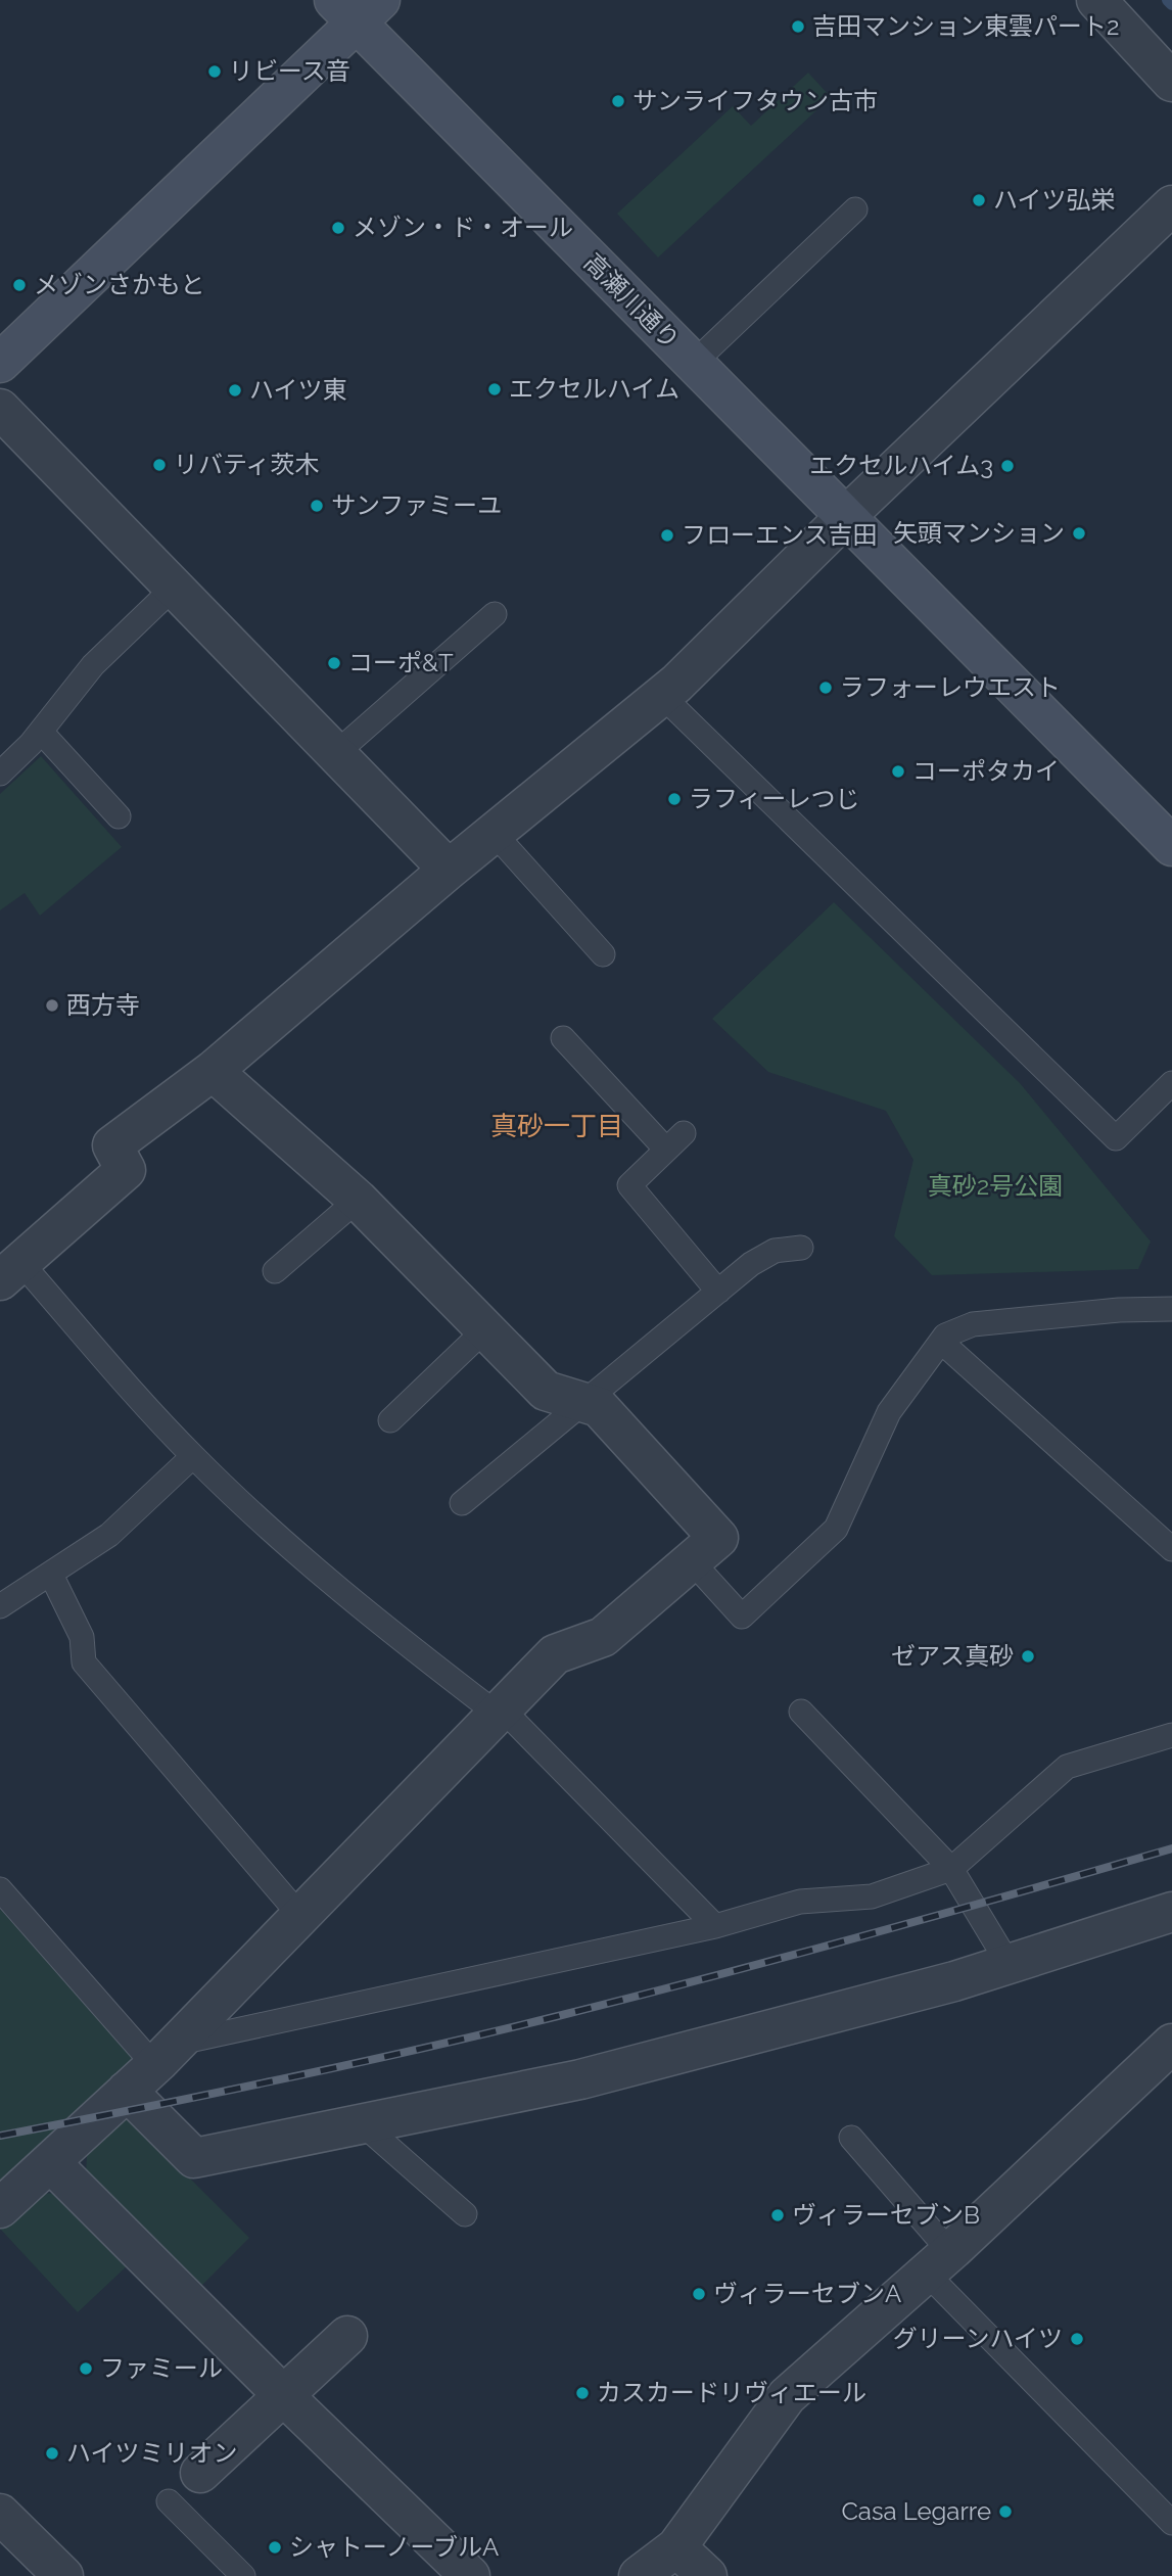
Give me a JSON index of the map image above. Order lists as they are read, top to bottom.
{
  "streets": {
    "street": ["高瀬川通り"]
  },
  "districts": ["真砂一丁目"],
  "parks": ["真砂2号公園"],
  "places": [
    "吉田マンション東雲パート2",
    "リビース音",
    "サンライフタウン古市",
    "ハイツ弘栄",
    "メゾン・ド・オール",
    "メゾンさかもと",
    "エクセルハイム",
    "ハイツ東",
    "リバティ茨木",
    "エクセルハイム3",
    "サンファミーユ",
    "矢頭マンション",
    "フローエンス吉田",
    "コーポ&T",
    "ラフォーレウエスト",
    "コーポタカイ",
    "ラフィーレつじ",
    "西方寺",
    "ゼアス真砂",
    "ヴィラーセブンB",
    "ヴィラーセブンA",
    "グリーンハイツ",
    "ファミール",
    "カスカードリヴィエール",
    "ハイツミリオン",
    "Casa Legarre",
    "シャトーノーブルA"
  ]
}
